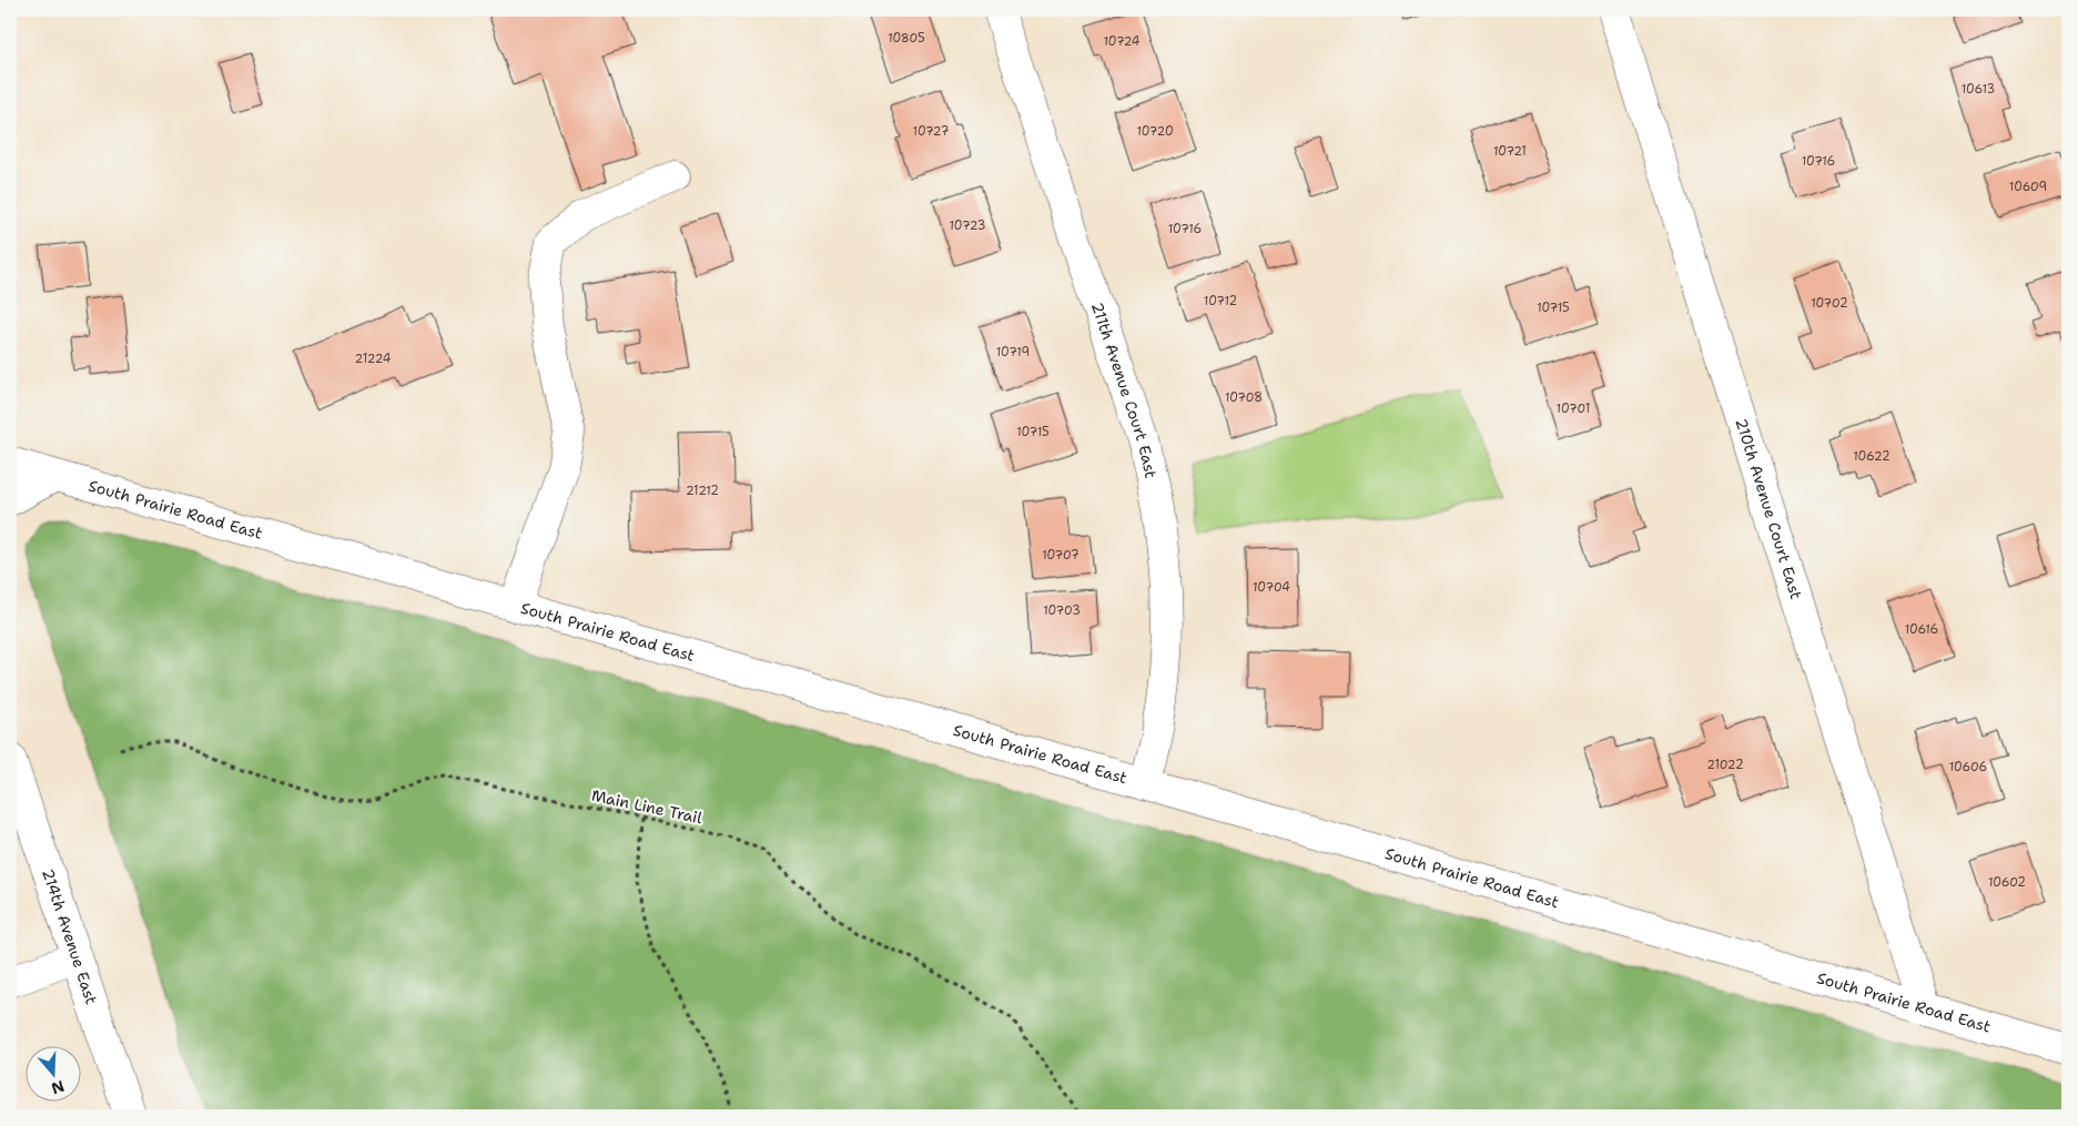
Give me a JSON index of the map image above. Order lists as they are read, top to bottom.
{
  "streets": {
    "street": [
      "211th Avenue Court East",
      "210th Avenue Court East",
      "South Prairie Road East",
      "214th Avenue East"
    ],
    "path": ["Main Line Trail"]
  },
  "crossings": [
    ["211th Avenue Court East", "South Prairie Road East"],
    ["210th Avenue Court East", "South Prairie Road East"]
  ],
  "house_numbers": [
    "10805",
    "10724",
    "10613",
    "10727",
    "10720",
    "10721",
    "10716",
    "10609",
    "10723",
    "10716",
    "10712",
    "10702",
    "10715",
    "10719",
    "21224",
    "10708",
    "10701",
    "10715",
    "10622",
    "21212",
    "10707",
    "10704",
    "10703",
    "10616",
    "21022",
    "10606",
    "10602"
  ],
  "north": "bottom"
}
